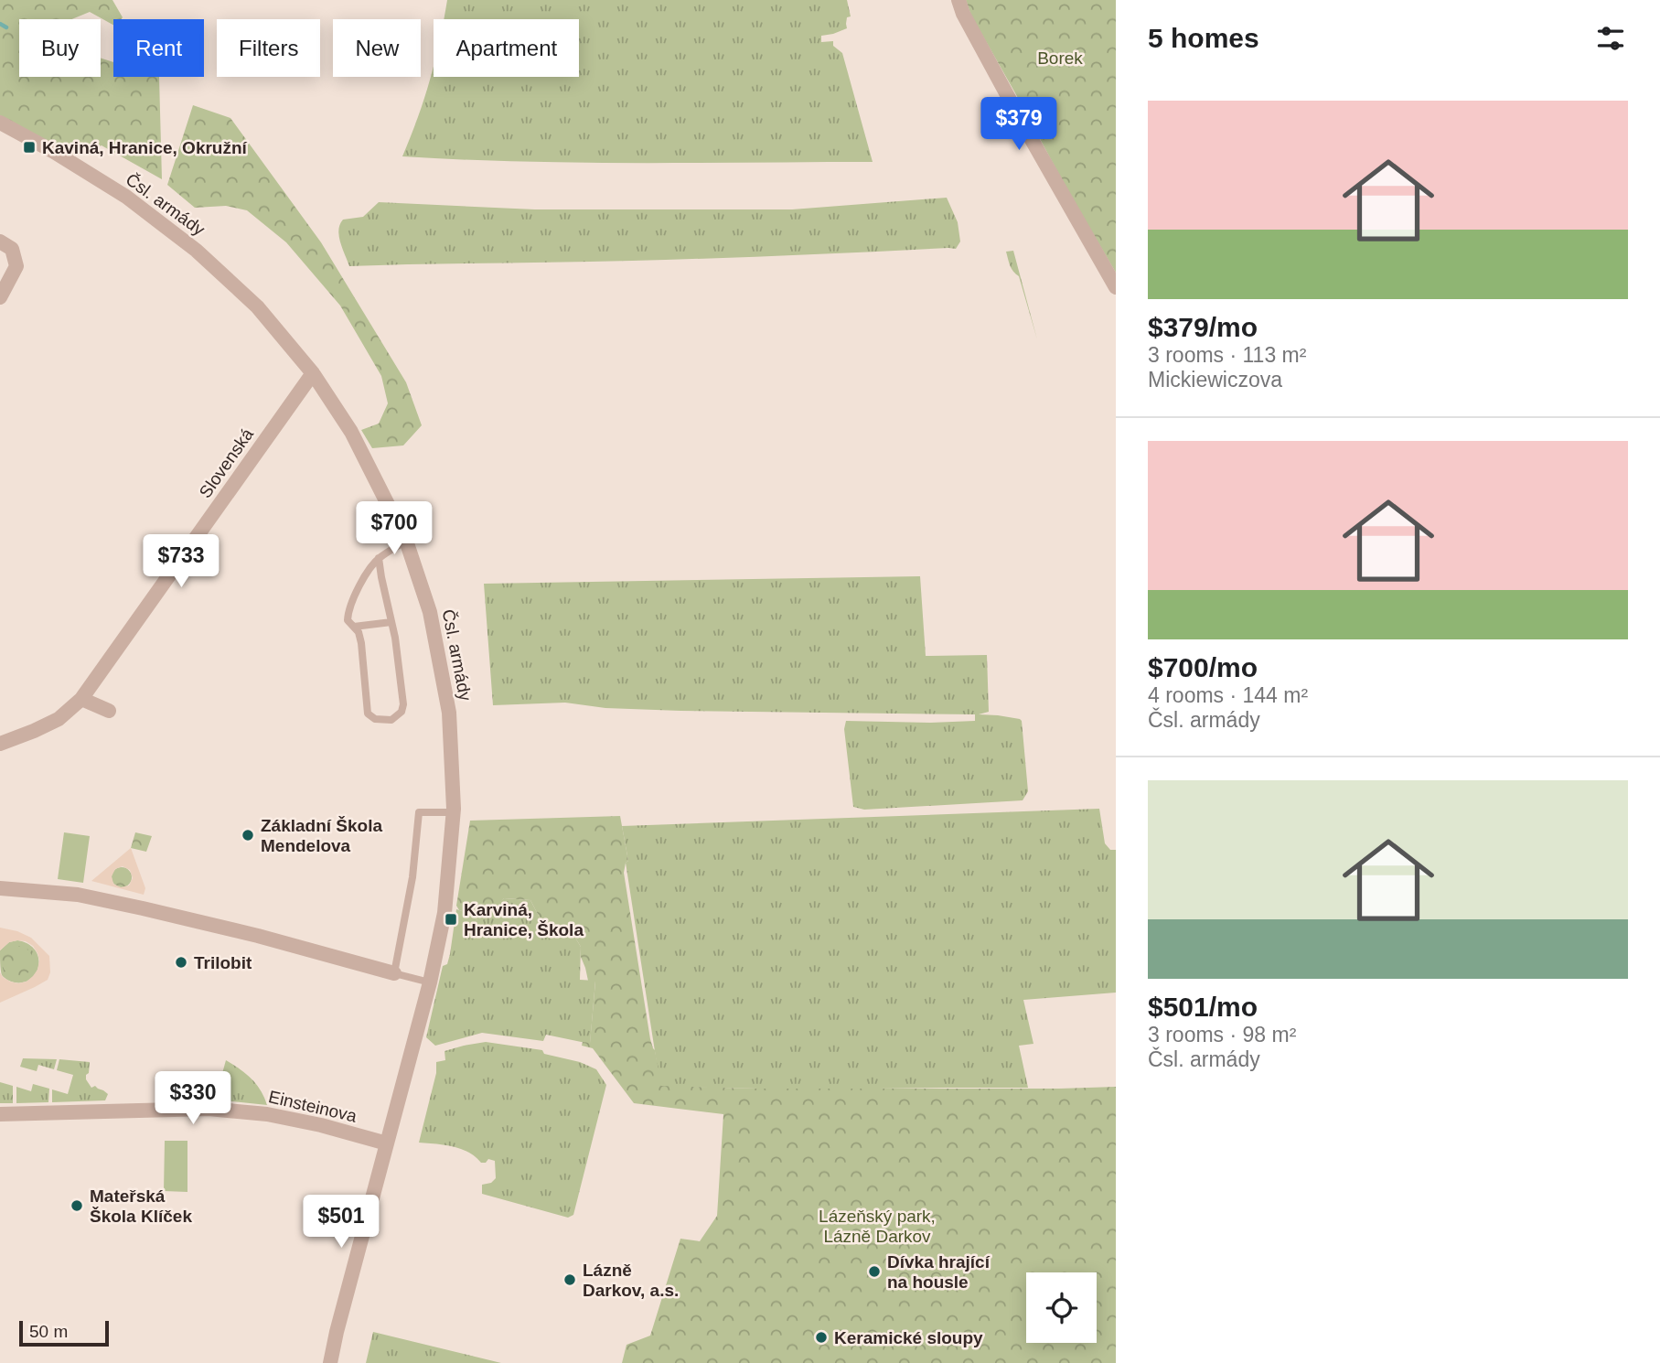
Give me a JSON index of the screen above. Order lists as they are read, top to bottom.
{
  "streets": {
    "street": ["Čsl. armády", "Slovenská", "Einsteinova"]
  },
  "crossings": [
    ["Čsl. armády", "Slovenská"],
    ["Čsl. armády", "Einsteinova"]
  ],
  "parks": ["Borek", "Lázeňský park, Lázně Darkov"],
  "places": {
    "transit": ["Kaviná, Hranice, Okružní", "Karviná, Hranice, Škola"],
    "other": [
      "Základní Škola Mendelova",
      "Trilobit",
      "Mateřská Škola Klíček",
      "Dívka hrající na housle",
      "Lázně Darkov, a.s.",
      "Keramické sloupy"
    ]
  },
  "scale_bar": "50 m",
  "page": {
    "heading": "5 homes",
    "chip": [
      "Buy",
      "Rent",
      "Filters",
      "New",
      "Apartment"
    ],
    "list": [
      {
        "name": "$379/mo",
        "note": "3 rooms · 113 m² · Mickiewiczova"
      },
      {
        "name": "$700/mo",
        "note": "4 rooms · 144 m² · Čsl. armády"
      },
      {
        "name": "$501/mo",
        "note": "3 rooms · 98 m² · Čsl. armády"
      }
    ],
    "price": [
      "$379",
      "$700",
      "$733",
      "$330",
      "$501"
    ],
    "scale": "50 m"
  }
}
